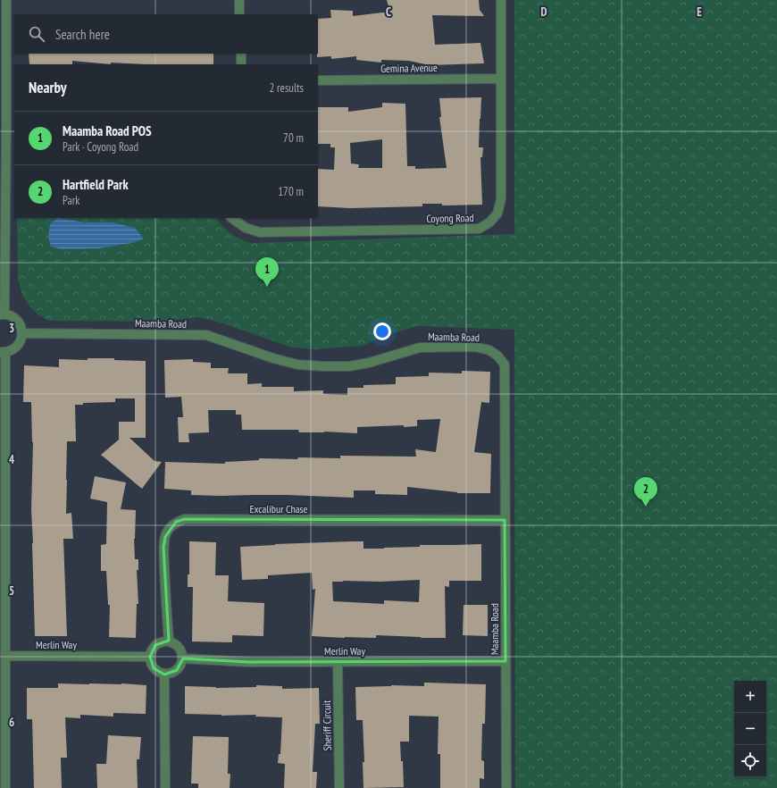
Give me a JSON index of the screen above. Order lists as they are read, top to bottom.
{
  "streets": {
    "street": [
      "Gemina Avenue",
      "Coyong Road",
      "Maamba Road",
      "Excalibur Chase",
      "Merlin Way",
      "Sheriff Circuit"
    ]
  },
  "crossings": [
    ["Gemina Avenue", "Coyong Road"],
    ["Maamba Road", "Excalibur Chase"],
    ["Maamba Road", "Merlin Way"],
    ["Excalibur Chase", "Merlin Way"],
    ["Merlin Way", "Sheriff Circuit"]
  ],
  "page": {
    "search": "Search here",
    "heading": ["Nearby", "2 results"],
    "list": [
      {
        "mark": "1",
        "name": "Maamba Road POS",
        "note": "Park · Coyong Road",
        "value": "70 m"
      },
      {
        "mark": "2",
        "name": "Hartfield Park",
        "note": "Park",
        "value": "170 m"
      }
    ],
    "pins": ["1", "2"],
    "map_buttons": ["+", "−"]
  },
  "grid": {
    "columns": ["C", "D", "E"],
    "rows": [
      "3",
      "4",
      "5",
      "6"
    ]
  }
}
